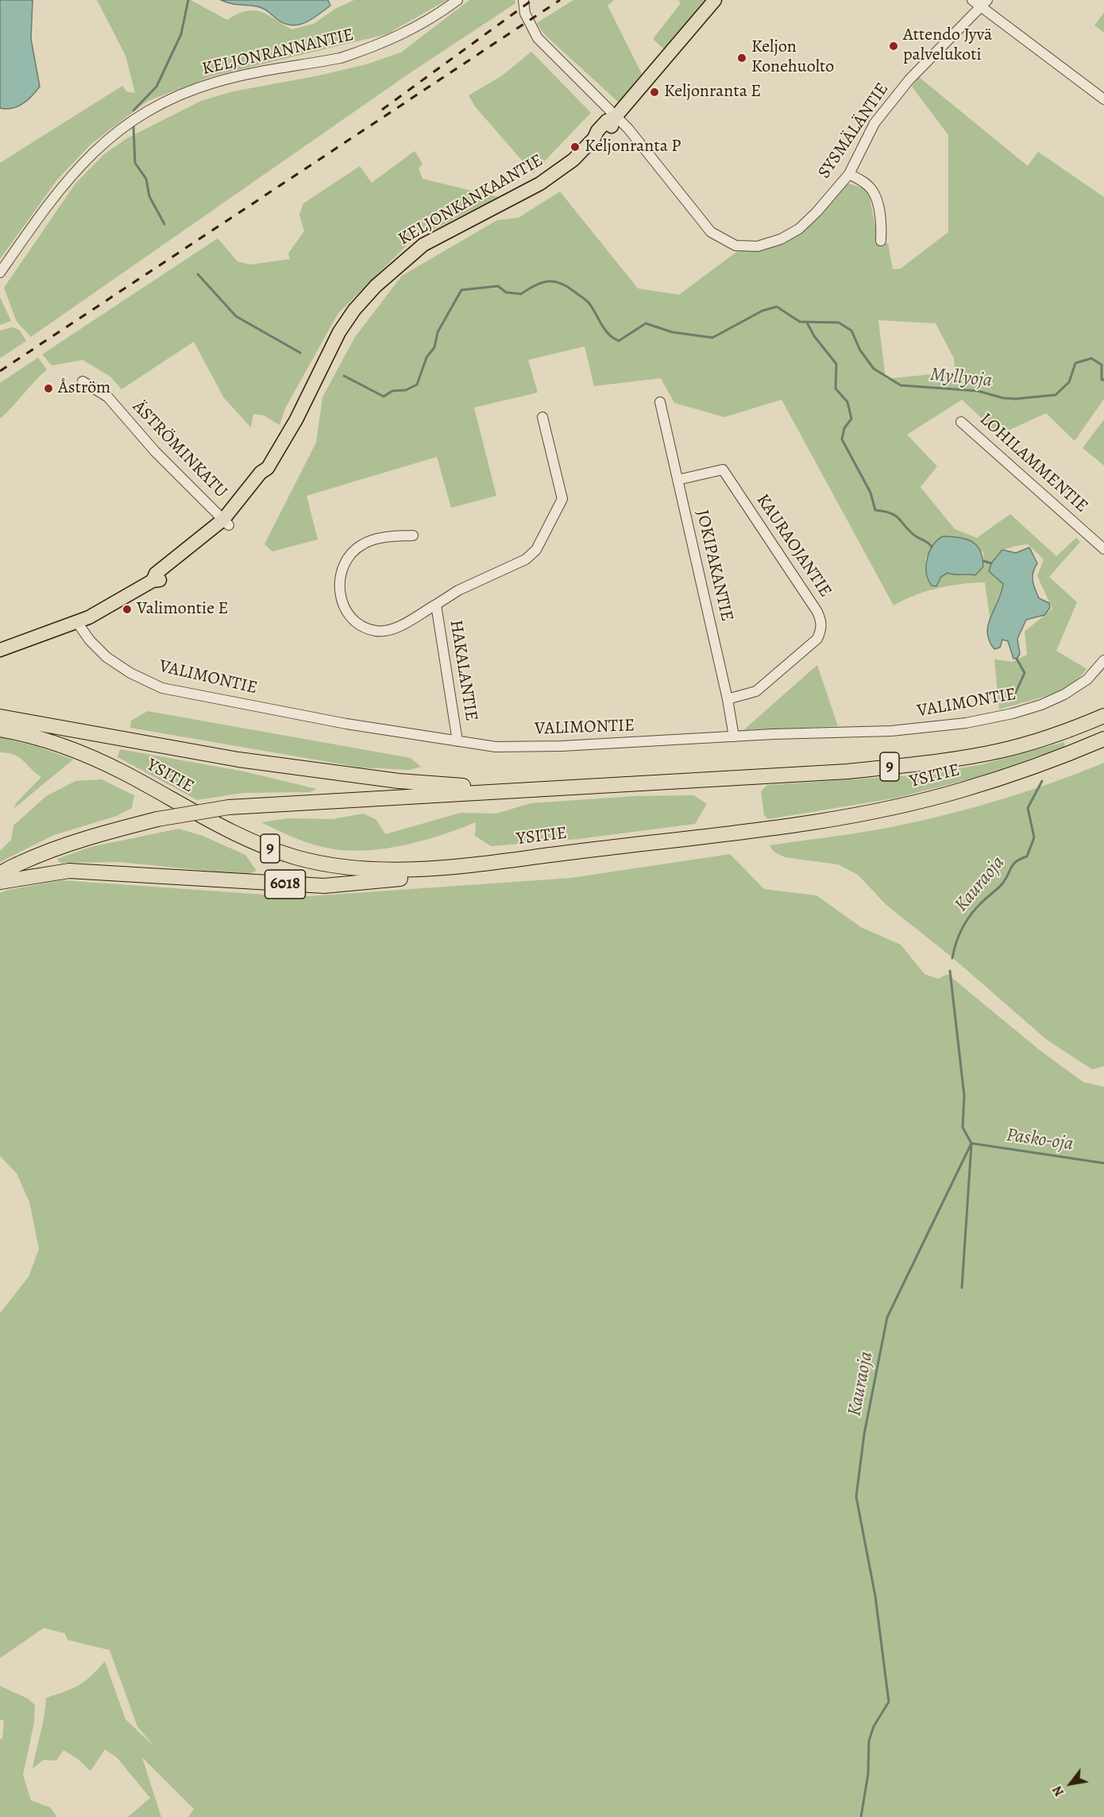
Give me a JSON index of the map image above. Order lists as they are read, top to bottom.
{
  "streets": {
    "highway": ["9", "YSITIE", "6018"],
    "main road": ["KELJONKANKAANTIE"],
    "street": [
      "KELJONRANNANTIE",
      "SYSMÄLÄNTIE",
      "ÄSTRÖMINKATU",
      "LOHILAMMENTIE",
      "KAURAOJANTIE",
      "JOKIPAKANTIE",
      "HAKALANTIE",
      "VALIMONTIE"
    ]
  },
  "crossings": [
    ["SYSMÄLÄNTIE", "KELJONKANKAANTIE"],
    ["KELJONKANKAANTIE", "ÄSTRÖMINKATU"],
    ["KELJONKANKAANTIE", "VALIMONTIE"],
    ["KAURAOJANTIE", "JOKIPAKANTIE"],
    ["JOKIPAKANTIE", "VALIMONTIE"],
    ["HAKALANTIE", "VALIMONTIE"],
    ["9", "YSITIE"],
    ["YSITIE", "6018"]
  ],
  "water": ["Myllyoja", "Kauraoja", "Pasko-oja"],
  "places": [
    "Attendo Jyvä palvelukoti",
    "Keljon Konehuolto",
    "Keljonranta E",
    "Keljonranta P",
    "Åström",
    "Valimontie E"
  ],
  "north": "bottom left"
}
